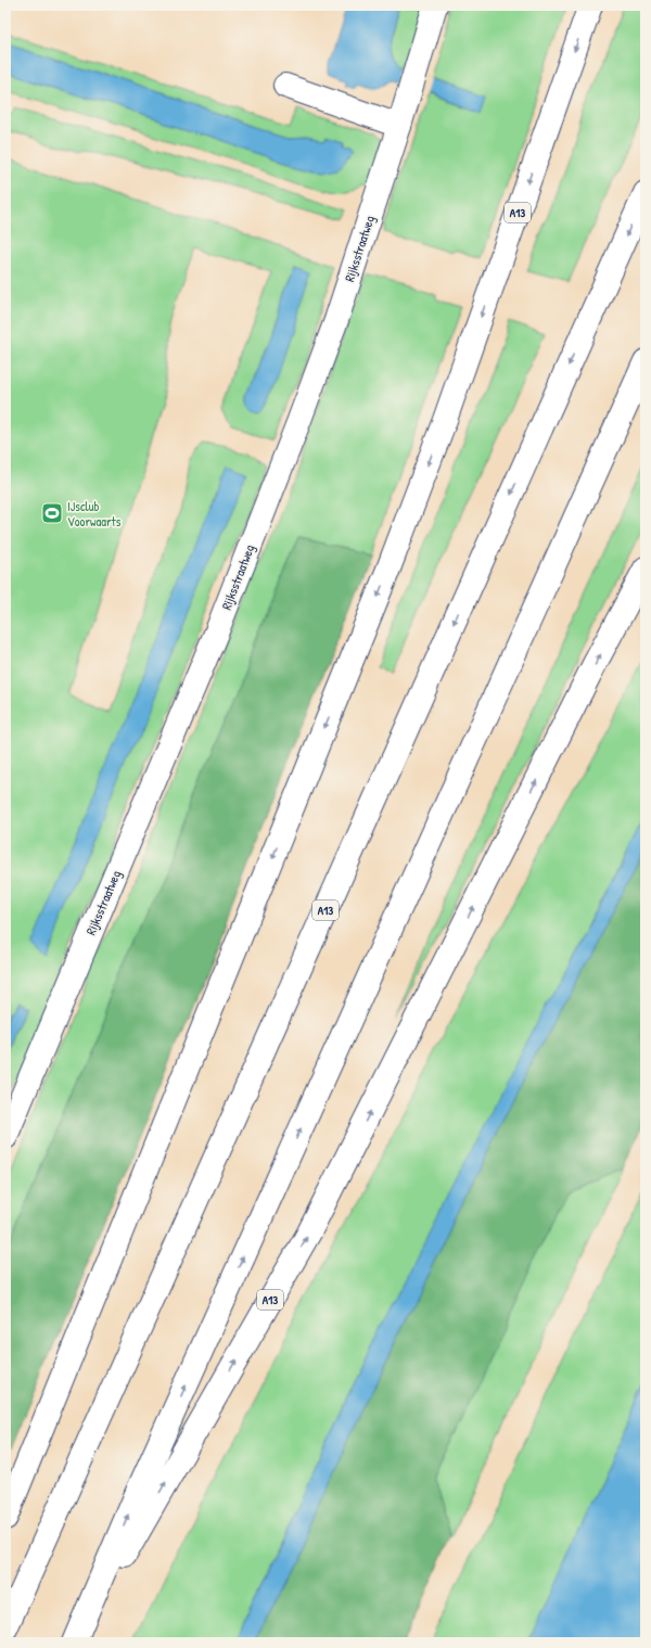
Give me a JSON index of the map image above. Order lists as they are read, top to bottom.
{
  "streets": {
    "main road": ["A13", "Rijksstraatweg"]
  },
  "places": {
    "sports": ["IJsclub Voorwaarts"]
  }
}
